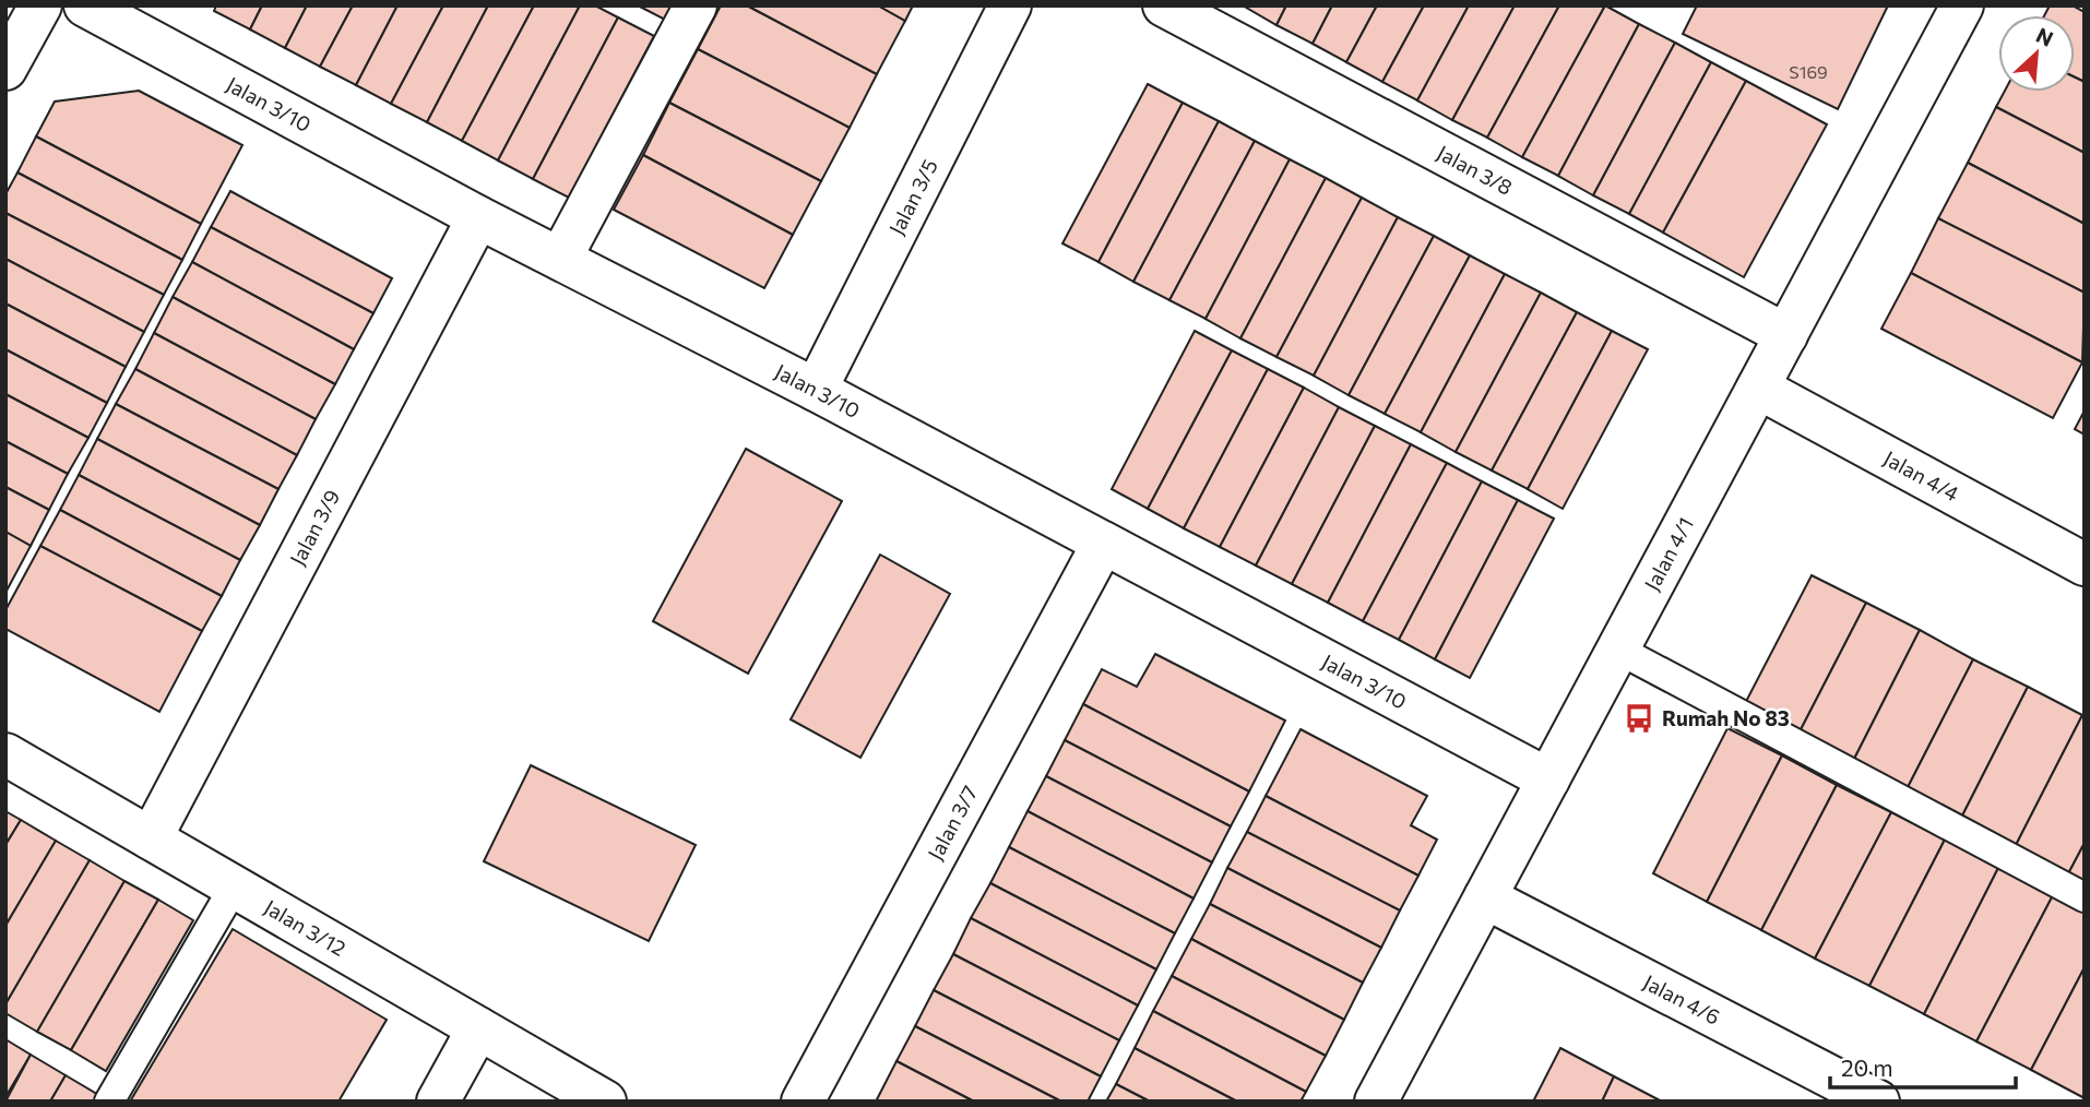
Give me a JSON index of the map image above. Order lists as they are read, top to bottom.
{
  "streets": {
    "street": [
      "Jalan 3/10",
      "Jalan 3/8",
      "Jalan 3/5",
      "Jalan 4/4",
      "Jalan 3/9",
      "Jalan 4/1",
      "Jalan 3/7",
      "Jalan 3/12",
      "Jalan 4/6"
    ]
  },
  "crossings": [
    ["Jalan 3/10", "Jalan 3/5"],
    ["Jalan 3/10", "Jalan 3/9"],
    ["Jalan 3/10", "Jalan 4/1"],
    ["Jalan 3/10", "Jalan 3/7"],
    ["Jalan 3/8", "Jalan 4/1"],
    ["Jalan 4/4", "Jalan 4/1"],
    ["Jalan 3/9", "Jalan 3/12"],
    ["Jalan 4/1", "Jalan 4/6"]
  ],
  "places": {
    "bus stop": ["Rumah No 83"]
  },
  "house_numbers": ["S169"],
  "scale_bar": "20 m",
  "north": "top right"
}
